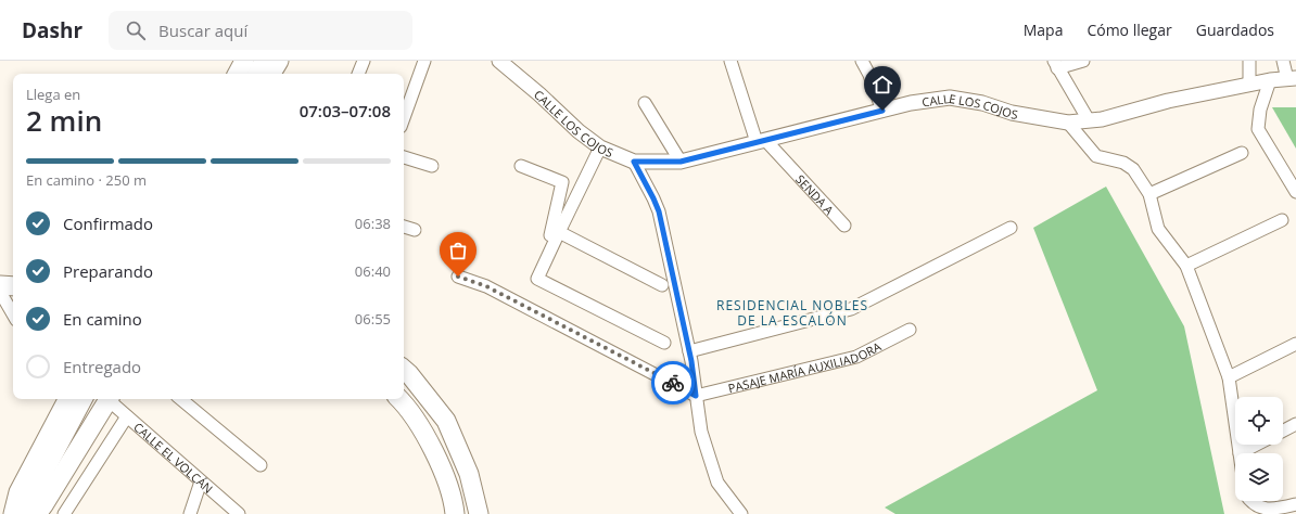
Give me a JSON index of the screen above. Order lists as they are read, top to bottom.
{
  "streets": {
    "street": [
      "CALLE LOS COJOS",
      "SENDA A",
      "PASAJE MARÍA AUXILIADORA",
      "CALLE EL VOLCÁN"
    ]
  },
  "crossings": [
    ["CALLE LOS COJOS", "SENDA A"]
  ],
  "districts": ["RESIDENCIAL NOBLES DE LA ESCALÓN"],
  "page": {
    "header": "Dashr",
    "search": "Buscar aquí",
    "nav": ["Mapa", "Cómo llegar", "Guardados"],
    "heading": ["2 min", "Llega en", "07:03–07:08"],
    "bar": "En camino · 250 m",
    "list": [
      ["Confirmado", "06:38"],
      ["Preparando", "06:40"],
      ["En camino", "06:55"],
      "Entregado"
    ]
  }
}
